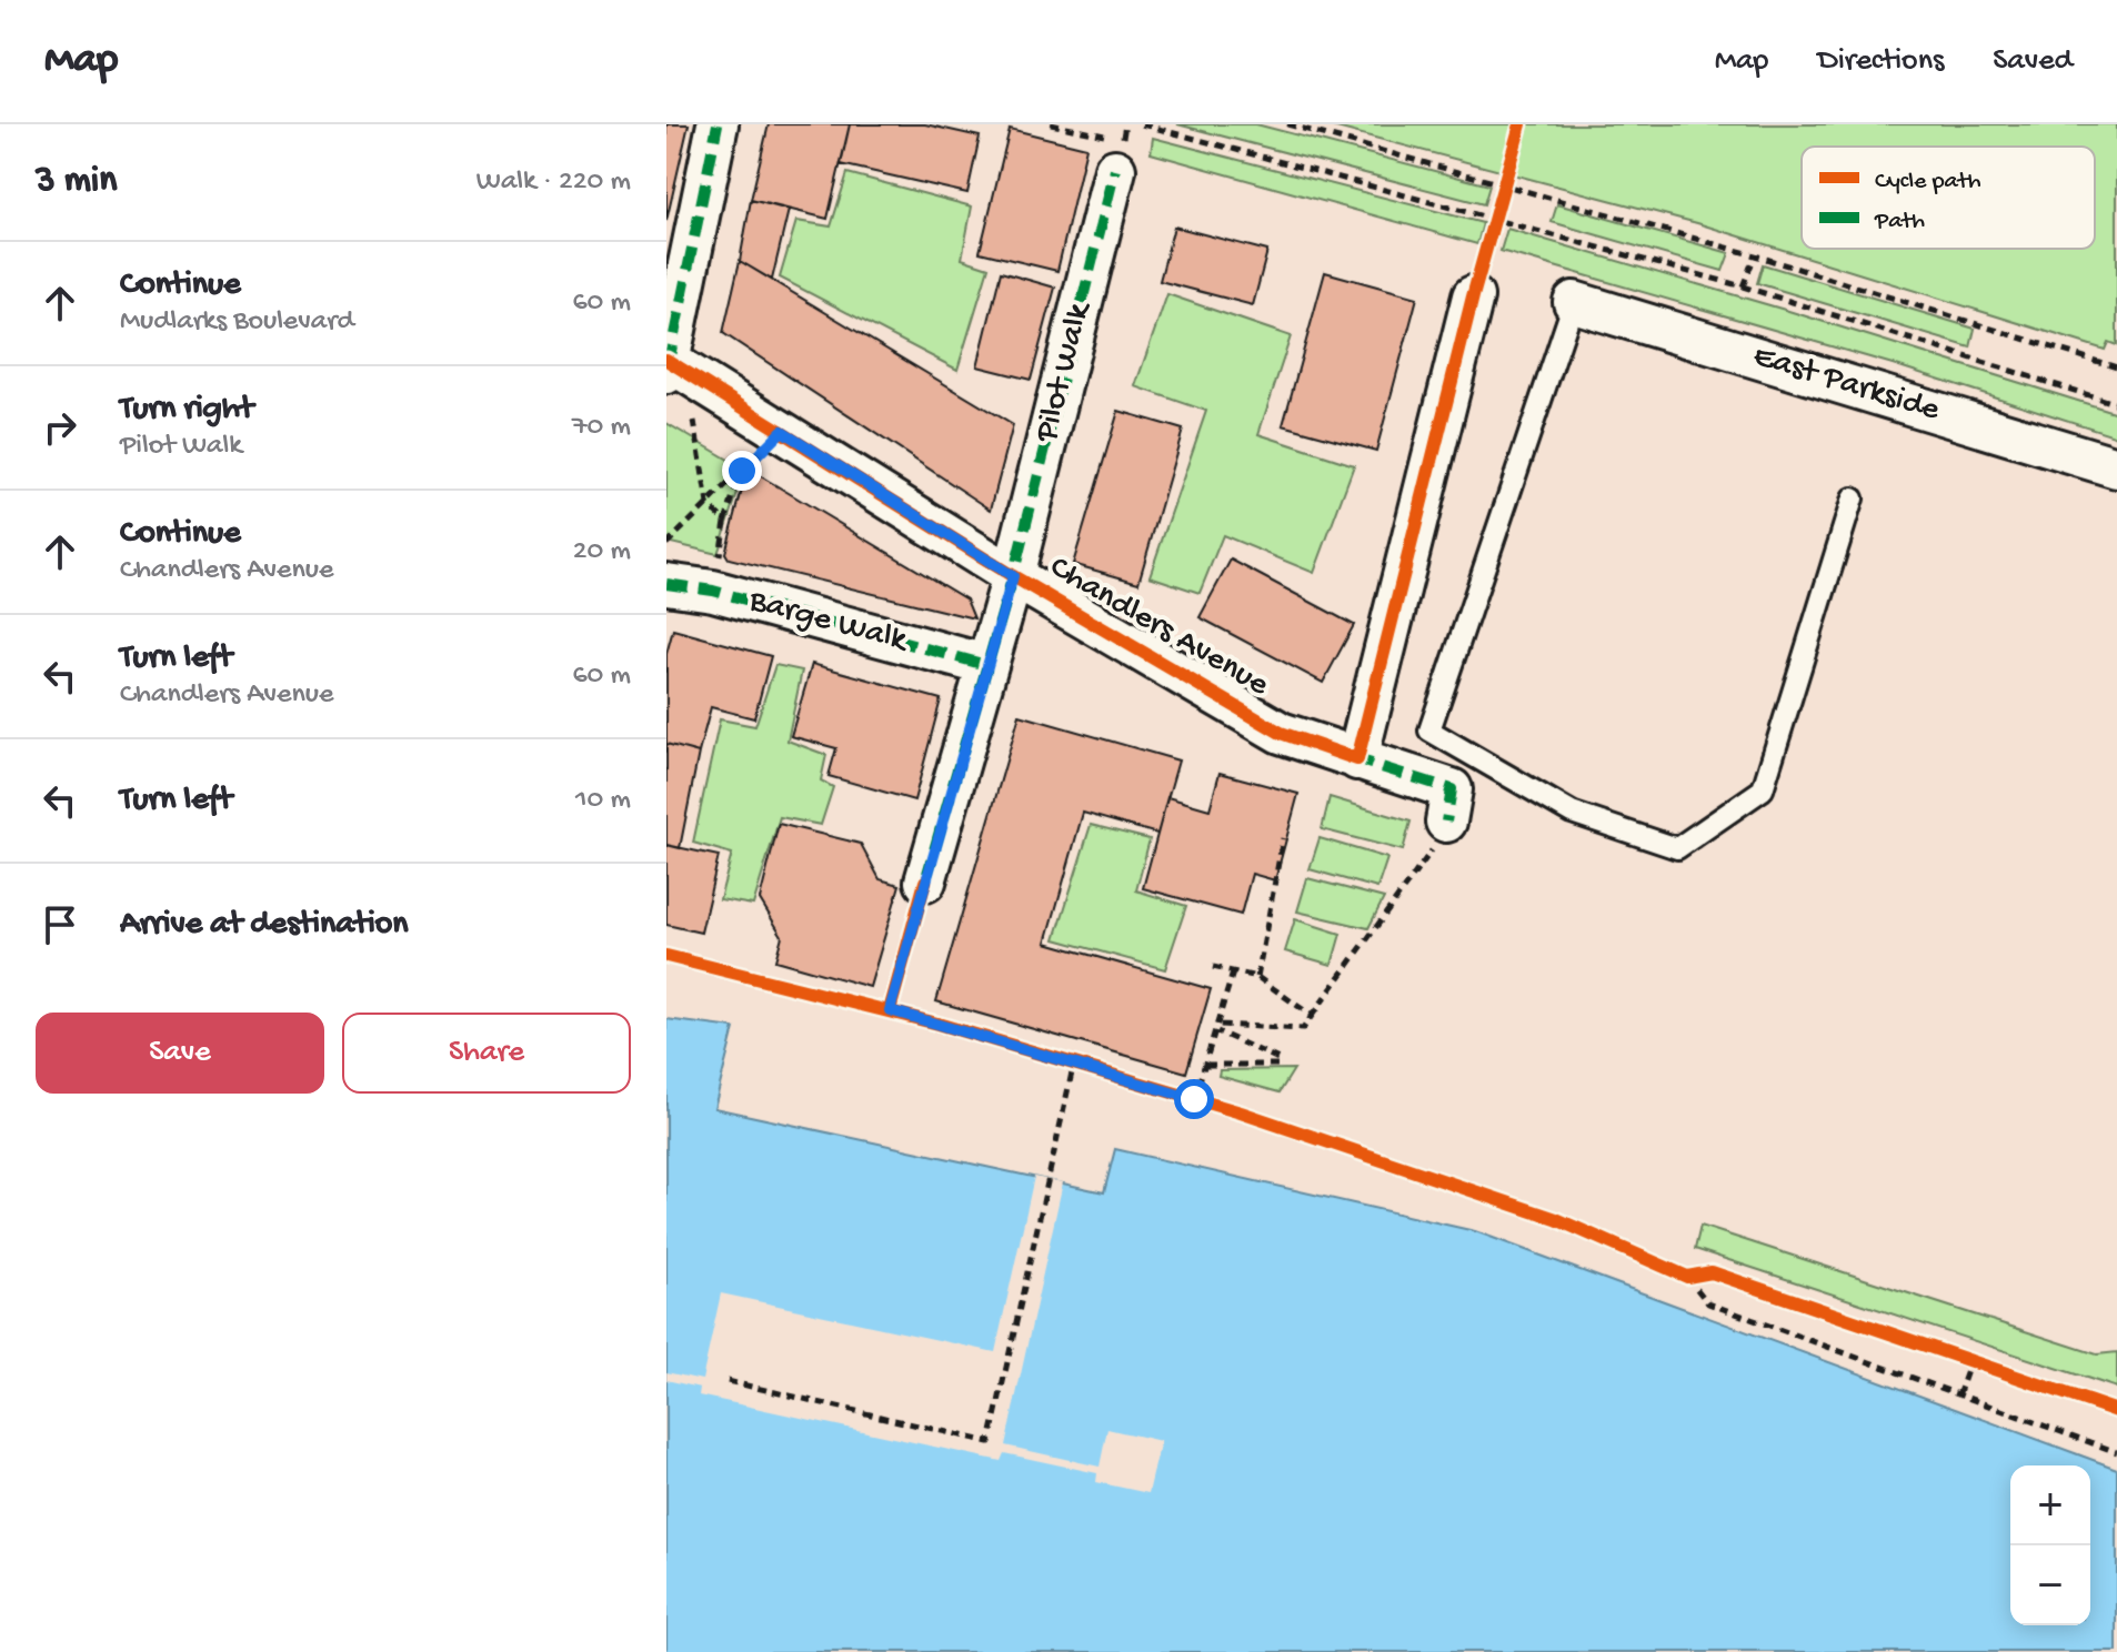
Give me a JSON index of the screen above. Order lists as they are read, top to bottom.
{
  "streets": {
    "street": [
      "Pilot Walk",
      "East Parkside",
      "Barge Walk",
      "Chandlers Avenue"
    ]
  },
  "crossings": [
    ["Pilot Walk", "Chandlers Avenue"],
    ["Barge Walk", "Chandlers Avenue"]
  ],
  "legend": ["Cycle path", "Path"],
  "page": {
    "header": "Map",
    "nav": ["Map", "Directions", "Saved"],
    "heading": ["3 min", "Walk · 220 m"],
    "list": [
      ["Continue", "Mudlarks Boulevard", "60 m"],
      ["Turn right", "Pilot Walk", "70 m"],
      ["Continue", "Chandlers Avenue", "20 m"],
      ["Turn left", "Chandlers Avenue", "60 m"],
      ["Turn left", "10 m"],
      "Arrive at destination"
    ],
    "buttons": ["Save", "Share"],
    "map_buttons": ["+", "−"]
  }
}
